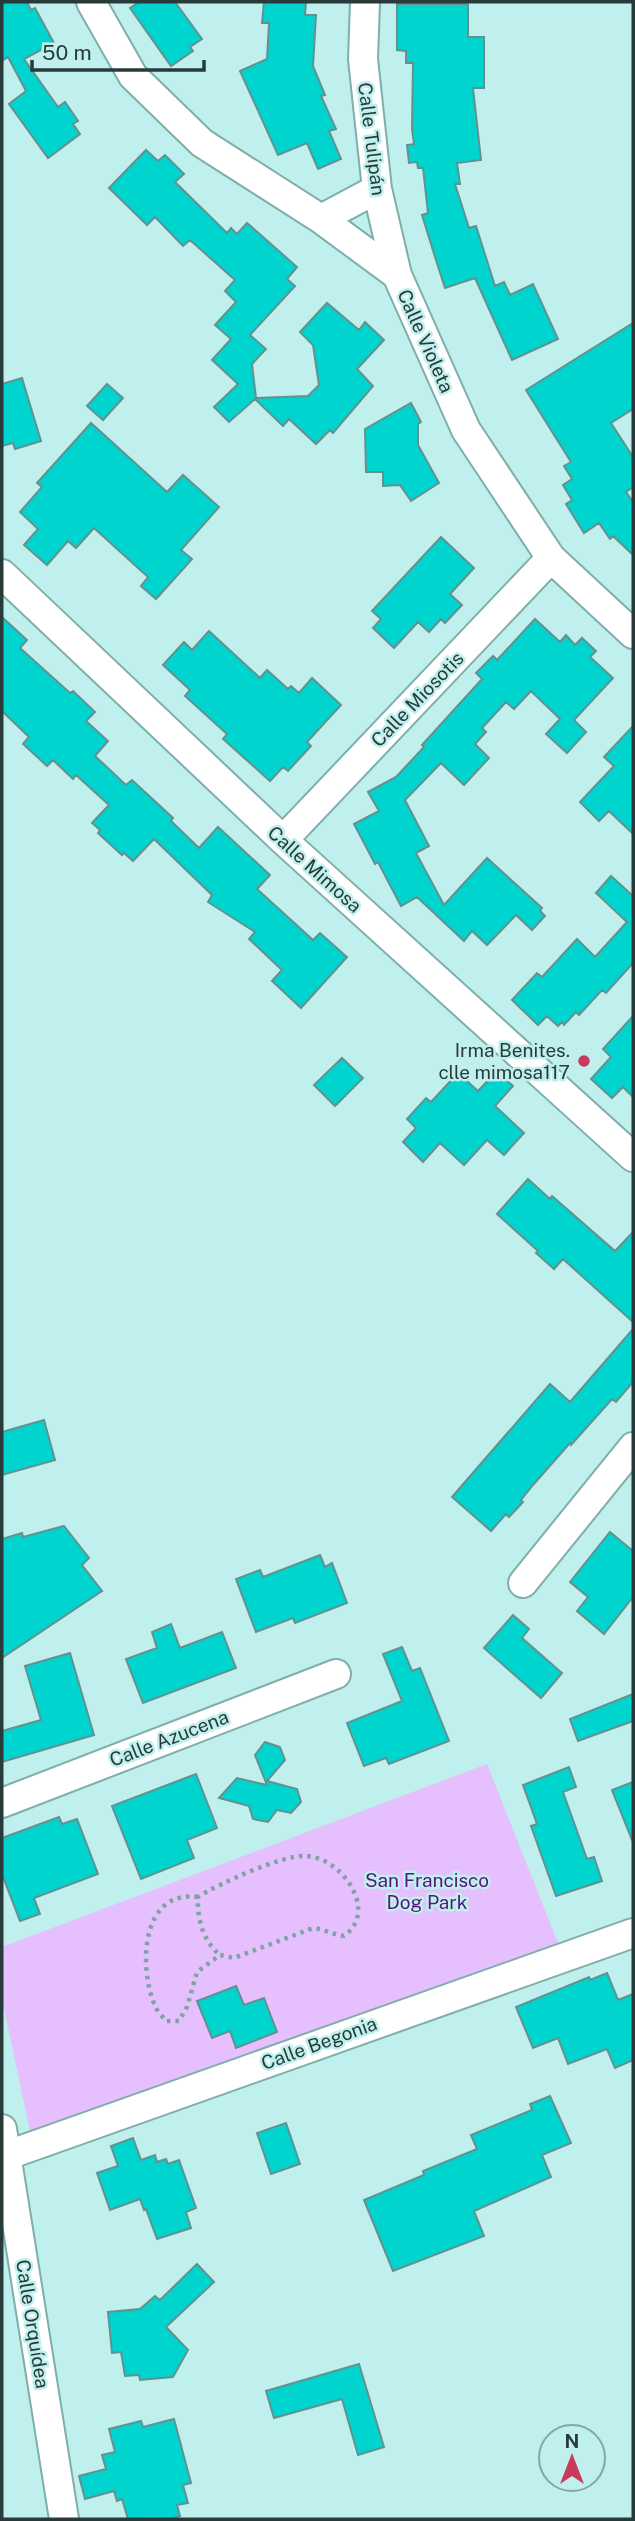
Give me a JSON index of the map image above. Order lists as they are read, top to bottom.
{
  "streets": {
    "street": [
      "Calle Tulipán",
      "Calle Violeta",
      "Calle Miosotis",
      "Calle Mimosa",
      "Calle Azucena",
      "Calle Begonia",
      "Calle Orquídea"
    ]
  },
  "crossings": [
    ["Calle Tulipán", "Calle Violeta"],
    ["Calle Violeta", "Calle Miosotis"],
    ["Calle Miosotis", "Calle Mimosa"],
    ["Calle Begonia", "Calle Orquídea"]
  ],
  "parks": ["San Francisco Dog Park"],
  "places": ["Irma Benites. clle mimosa117"],
  "scale_bar": "50 m",
  "north": "top"
}
